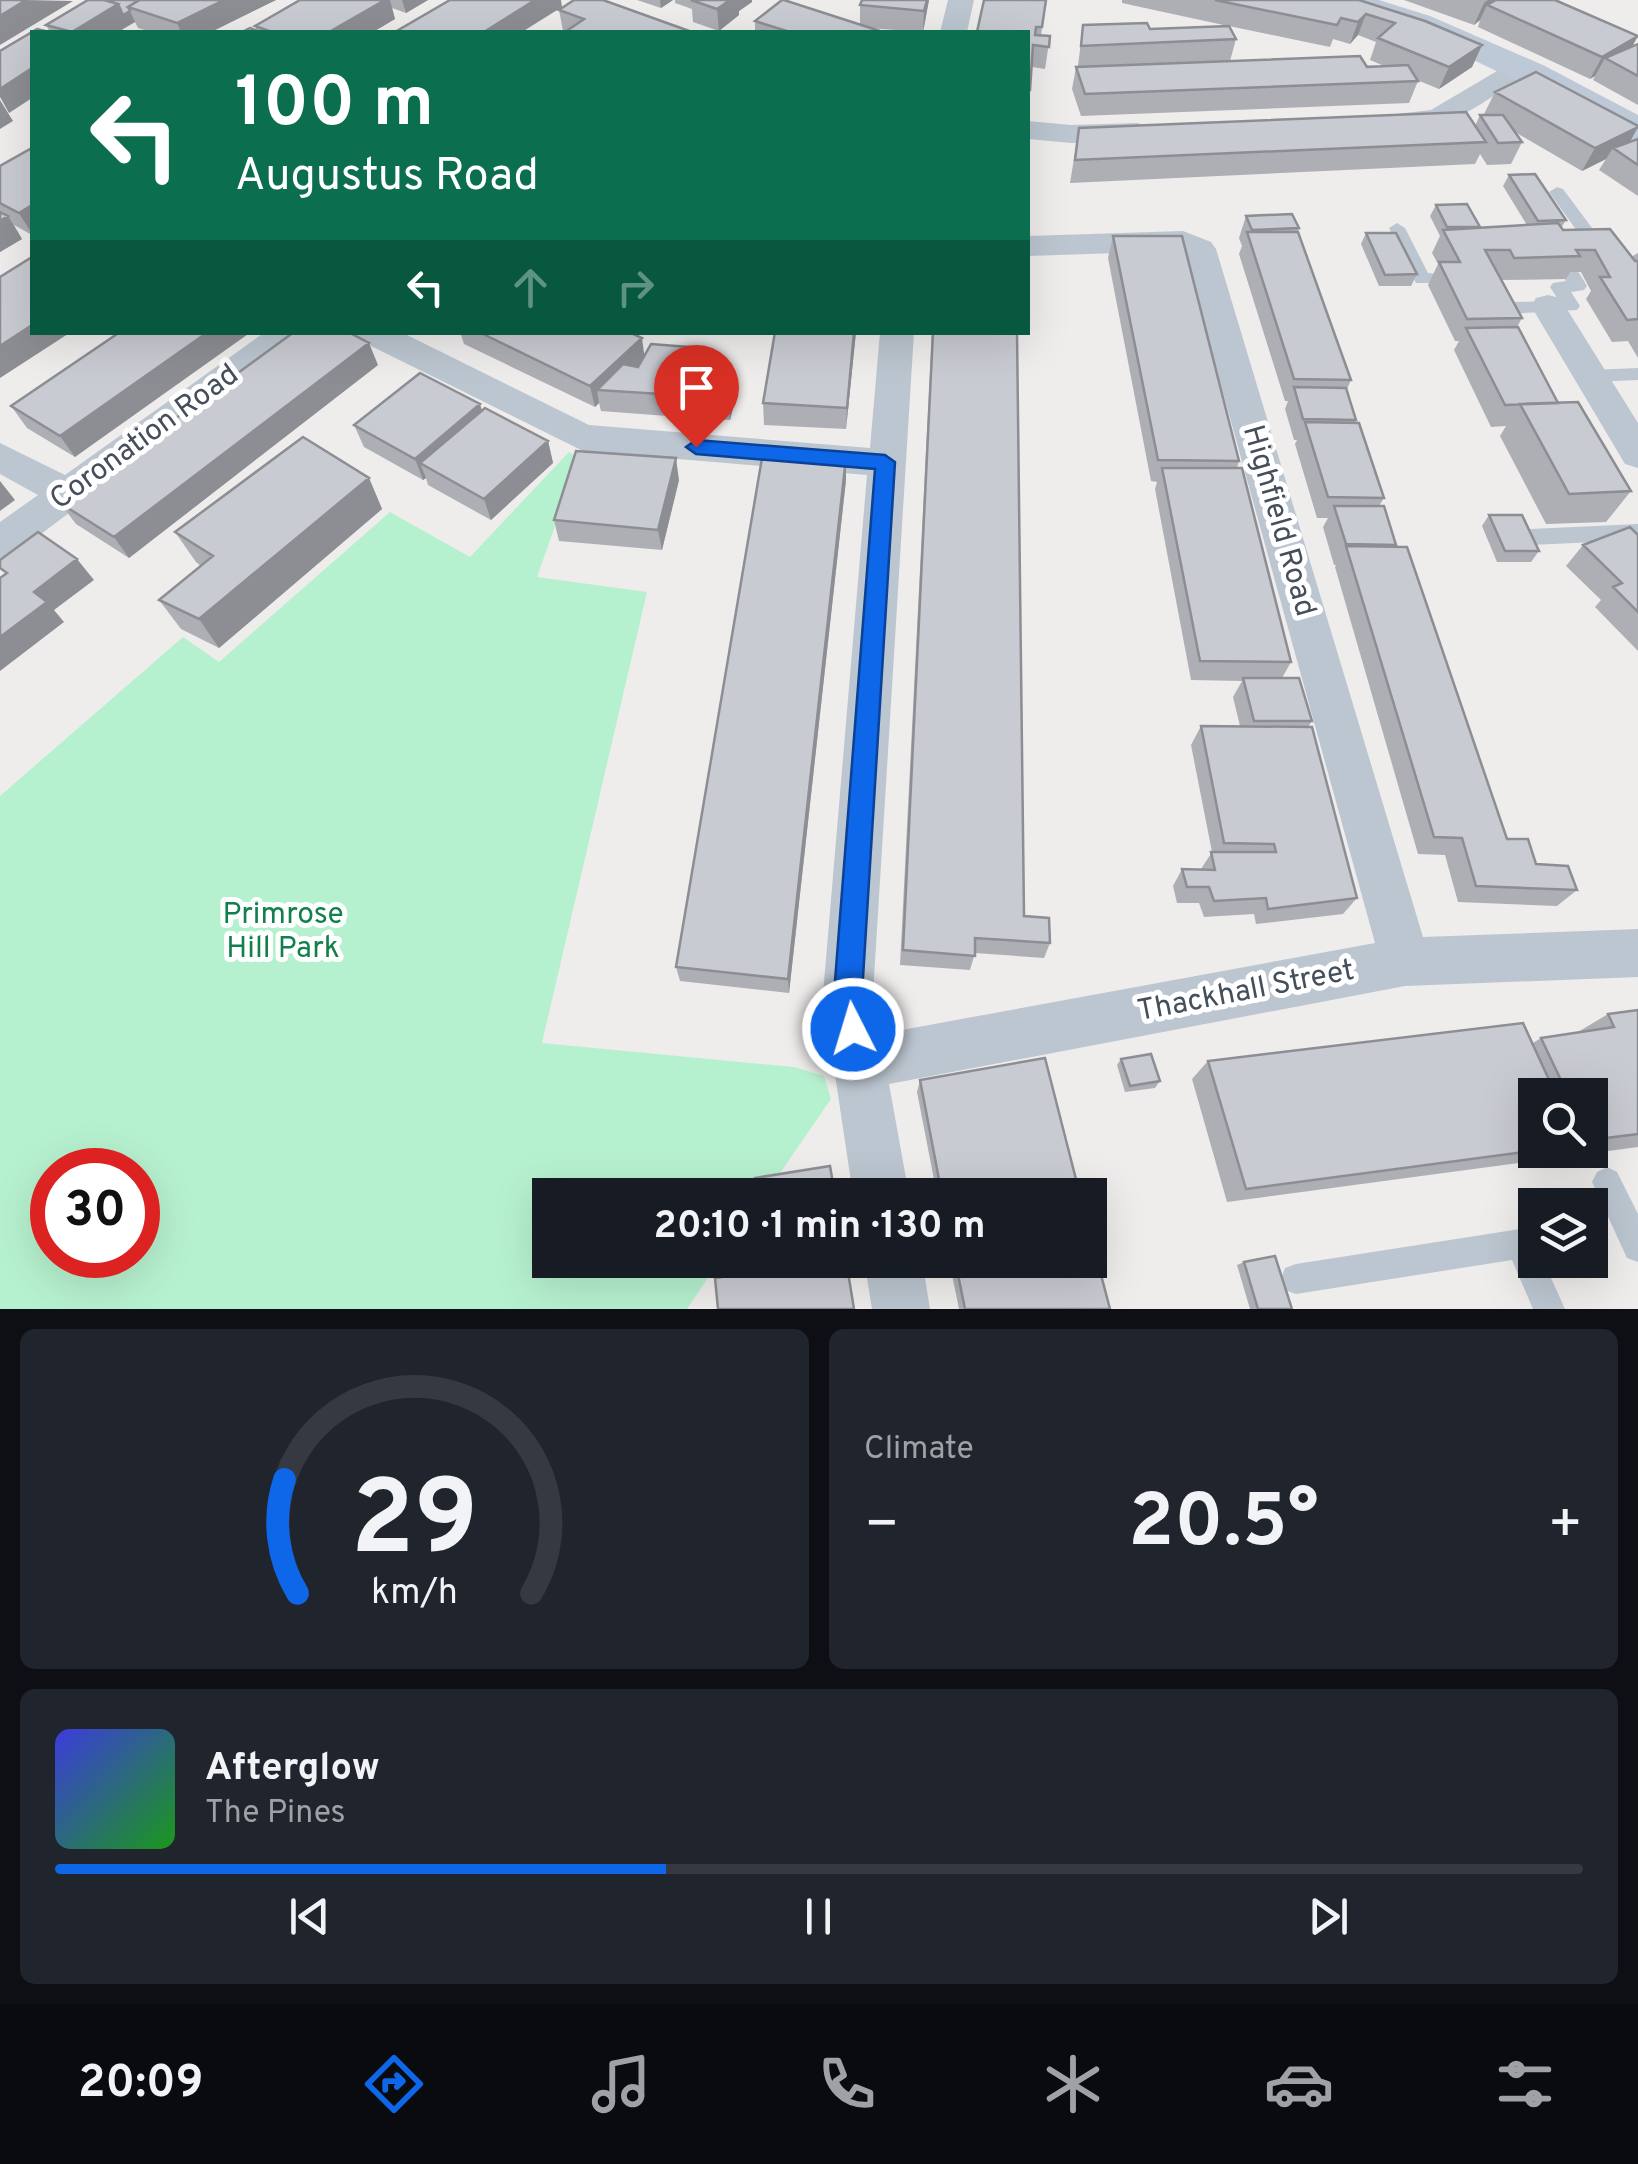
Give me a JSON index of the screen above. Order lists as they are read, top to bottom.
{
  "streets": {
    "street": ["Coronation Road", "Highfield Road", "Thackhall Street"]
  },
  "crossings": [
    ["Highfield Road", "Thackhall Street"]
  ],
  "parks": ["Primrose Hill Park"],
  "page": {
    "turn": ["100 m", "Augustus Road"],
    "limit": "30",
    "trip": "20:10 · 1 min · 130 m",
    "tile": "Climate",
    "heat": ["−", "20.5°", "+"],
    "song": ["Afterglow", "The Pines"],
    "tabs": "20:09",
    "gauge": ["29", "km/h"]
  }
}
